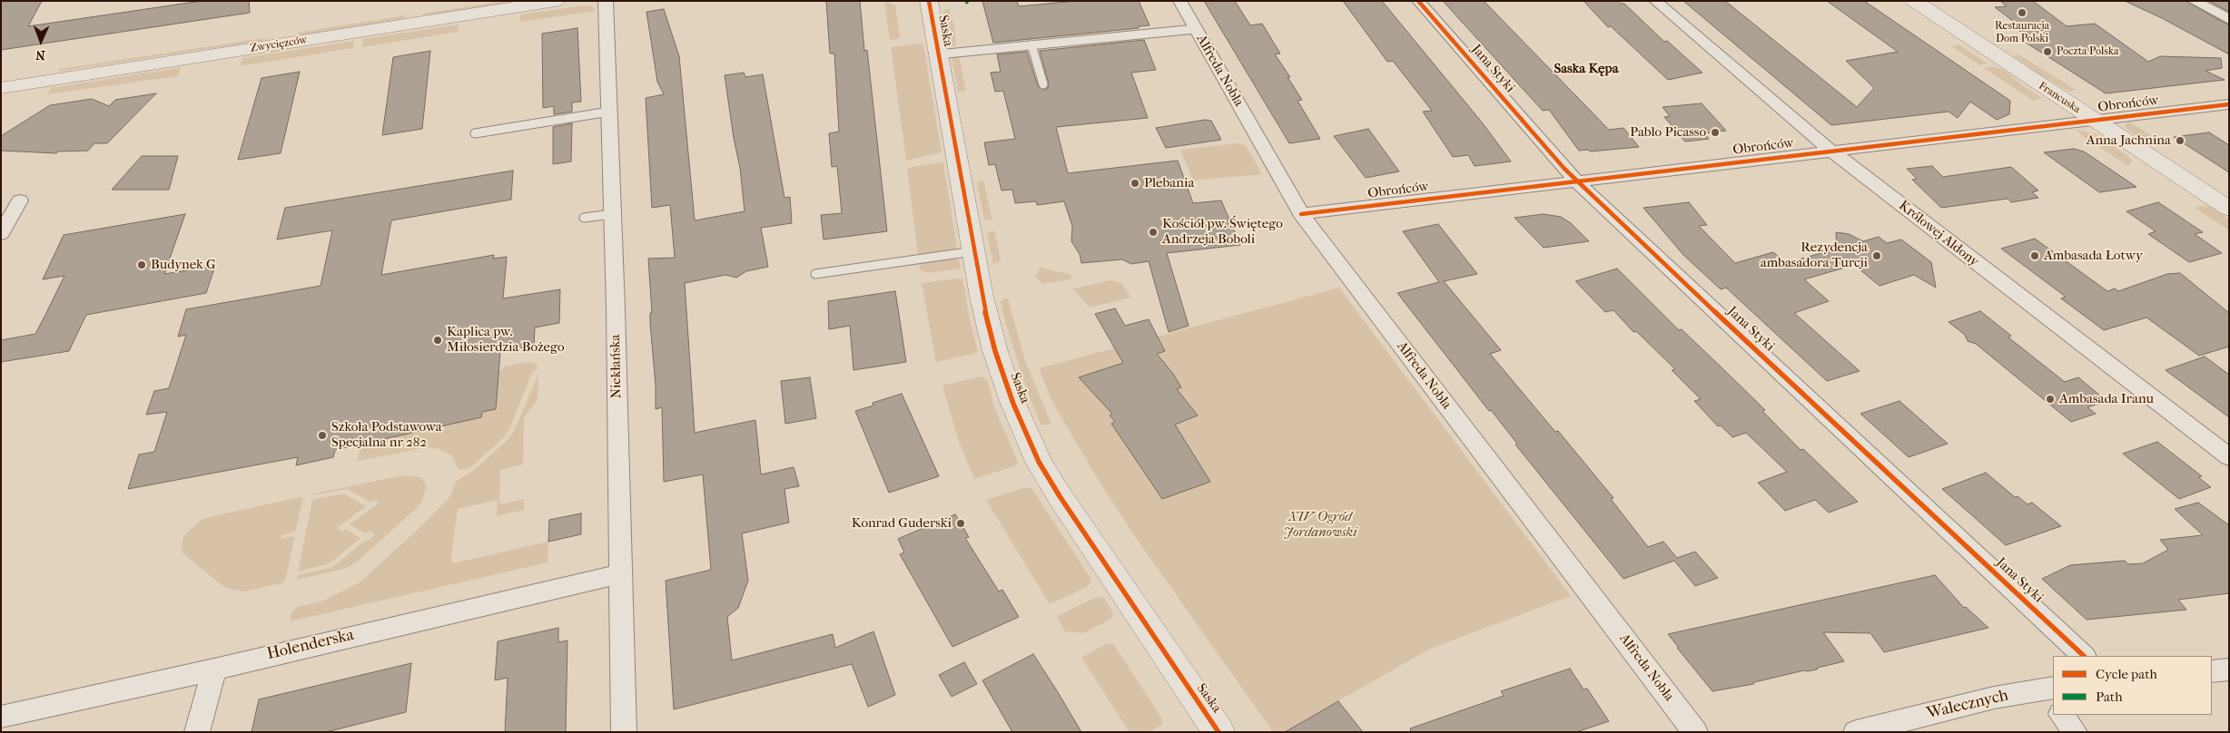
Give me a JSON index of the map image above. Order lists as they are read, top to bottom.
{
  "streets": {
    "street": [
      "Saska",
      "Zwycięzców",
      "Jana Styki",
      "Alfreda Nobla",
      "Francuska",
      "Obrońców",
      "Królowej Aldony",
      "Niekłańska",
      "Holenderska",
      "Walecznych"
    ]
  },
  "crossings": [
    ["Jana Styki", "Obrońców"],
    ["Alfreda Nobla", "Obrońców"],
    ["Francuska", "Obrońców"],
    ["Obrońców", "Królowej Aldony"],
    ["Niekłańska", "Holenderska"]
  ],
  "districts": ["Saska Kępa"],
  "parks": ["XIV Ogród Jordanowski"],
  "places": [
    "Restauracja Dom Polski",
    "Poczta Polska",
    "Pablo Picasso",
    "Anna Jachnina",
    "Plebania",
    "Kościół pw. Świętego Andrzeja Boboli",
    "Rezydencja ambasadora Turcji",
    "Ambasada Łotwy",
    "Budynek G",
    "Kaplica pw. Miłosierdzia Bożego",
    "Ambasada Iranu",
    "Szkoła Podstawowa Specjalna nr 282",
    "Konrad Guderski"
  ],
  "legend": ["Cycle path", "Path"],
  "north": "bottom"
}
